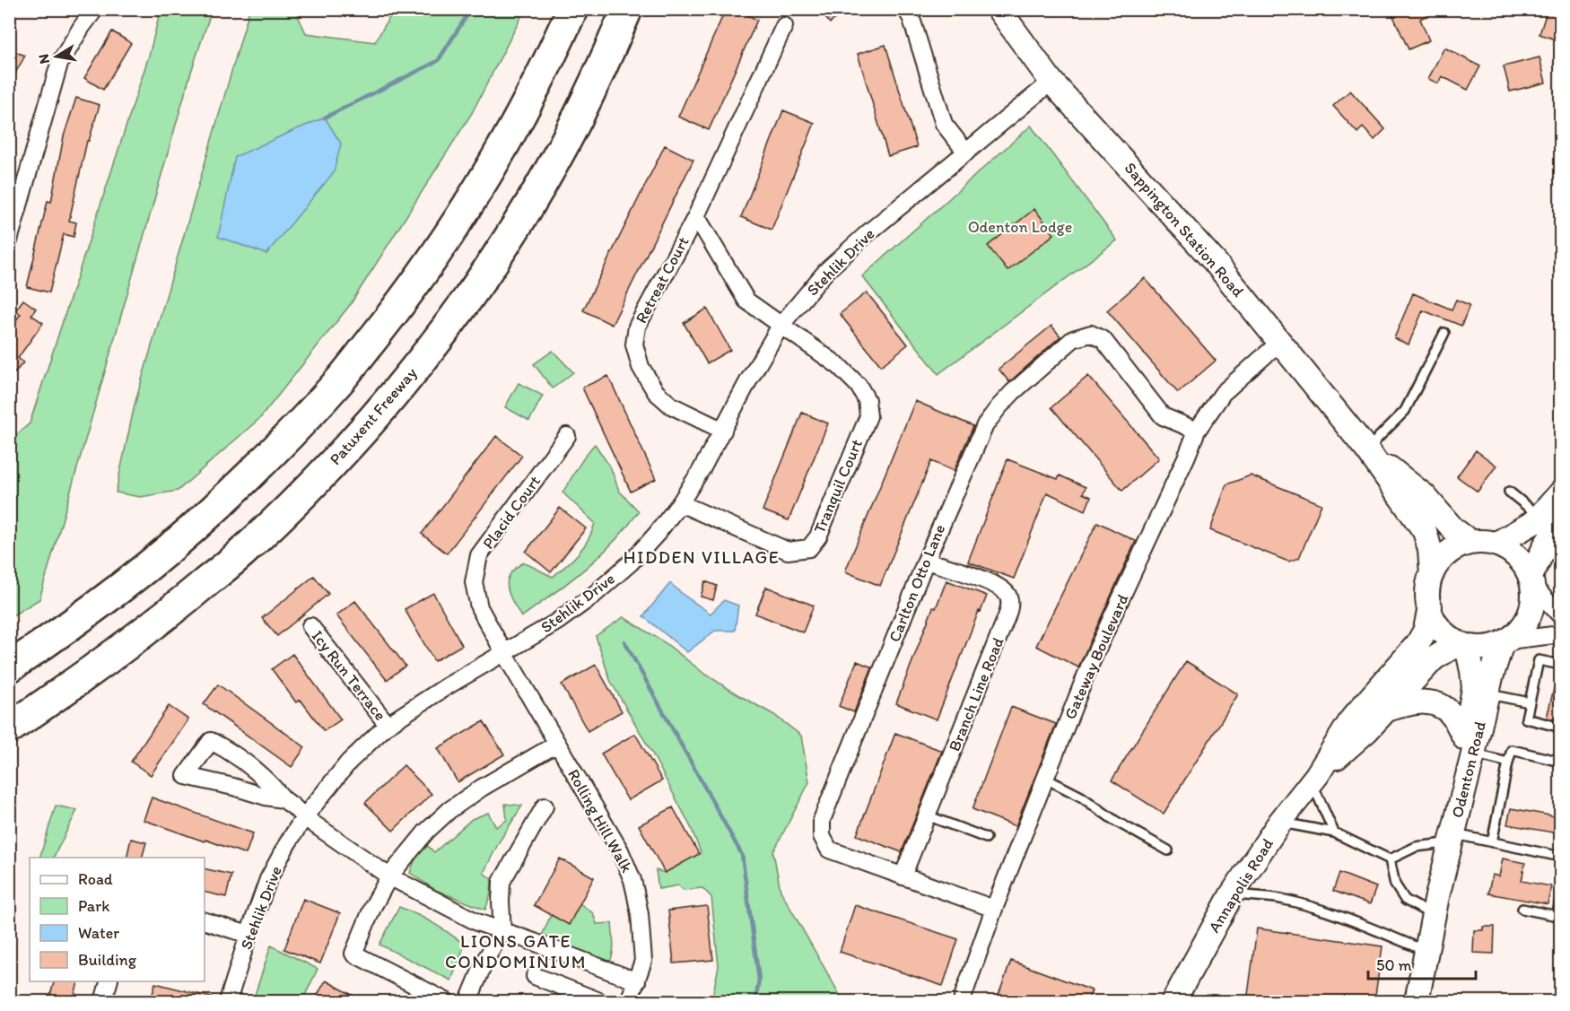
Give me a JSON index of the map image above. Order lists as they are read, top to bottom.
{
  "streets": {
    "highway": ["Patuxent Freeway"],
    "main road": ["Sappington Station Road", "Odenton Road", "Annapolis Road"],
    "street": [
      "Stehlik Drive",
      "Retreat Court",
      "Tranquil Court",
      "Placid Court",
      "Carlton Otto Lane",
      "Gateway Boulevard",
      "Icy Run Terrace",
      "Branch Line Road",
      "Rolling Hill Walk"
    ]
  },
  "crossings": [
    ["Sappington Station Road", "Stehlik Drive"],
    ["Sappington Station Road", "Gateway Boulevard"],
    ["Sappington Station Road", "Odenton Road"],
    ["Sappington Station Road", "Annapolis Road"],
    ["Stehlik Drive", "Retreat Court"],
    ["Stehlik Drive", "Tranquil Court"],
    ["Stehlik Drive", "Placid Court"],
    ["Stehlik Drive", "Icy Run Terrace"],
    ["Stehlik Drive", "Rolling Hill Walk"],
    ["Retreat Court", "Tranquil Court"],
    ["Placid Court", "Rolling Hill Walk"],
    ["Carlton Otto Lane", "Gateway Boulevard"],
    ["Carlton Otto Lane", "Branch Line Road"],
    ["Odenton Road", "Annapolis Road"]
  ],
  "districts": ["HIDDEN VILLAGE", "LIONS GATE CONDOMINIUM"],
  "parks": ["Odenton Lodge"],
  "legend": [
    "Road",
    "Park",
    "Water",
    "Building"
  ],
  "scale_bar": "50 m",
  "north": "left"
}
